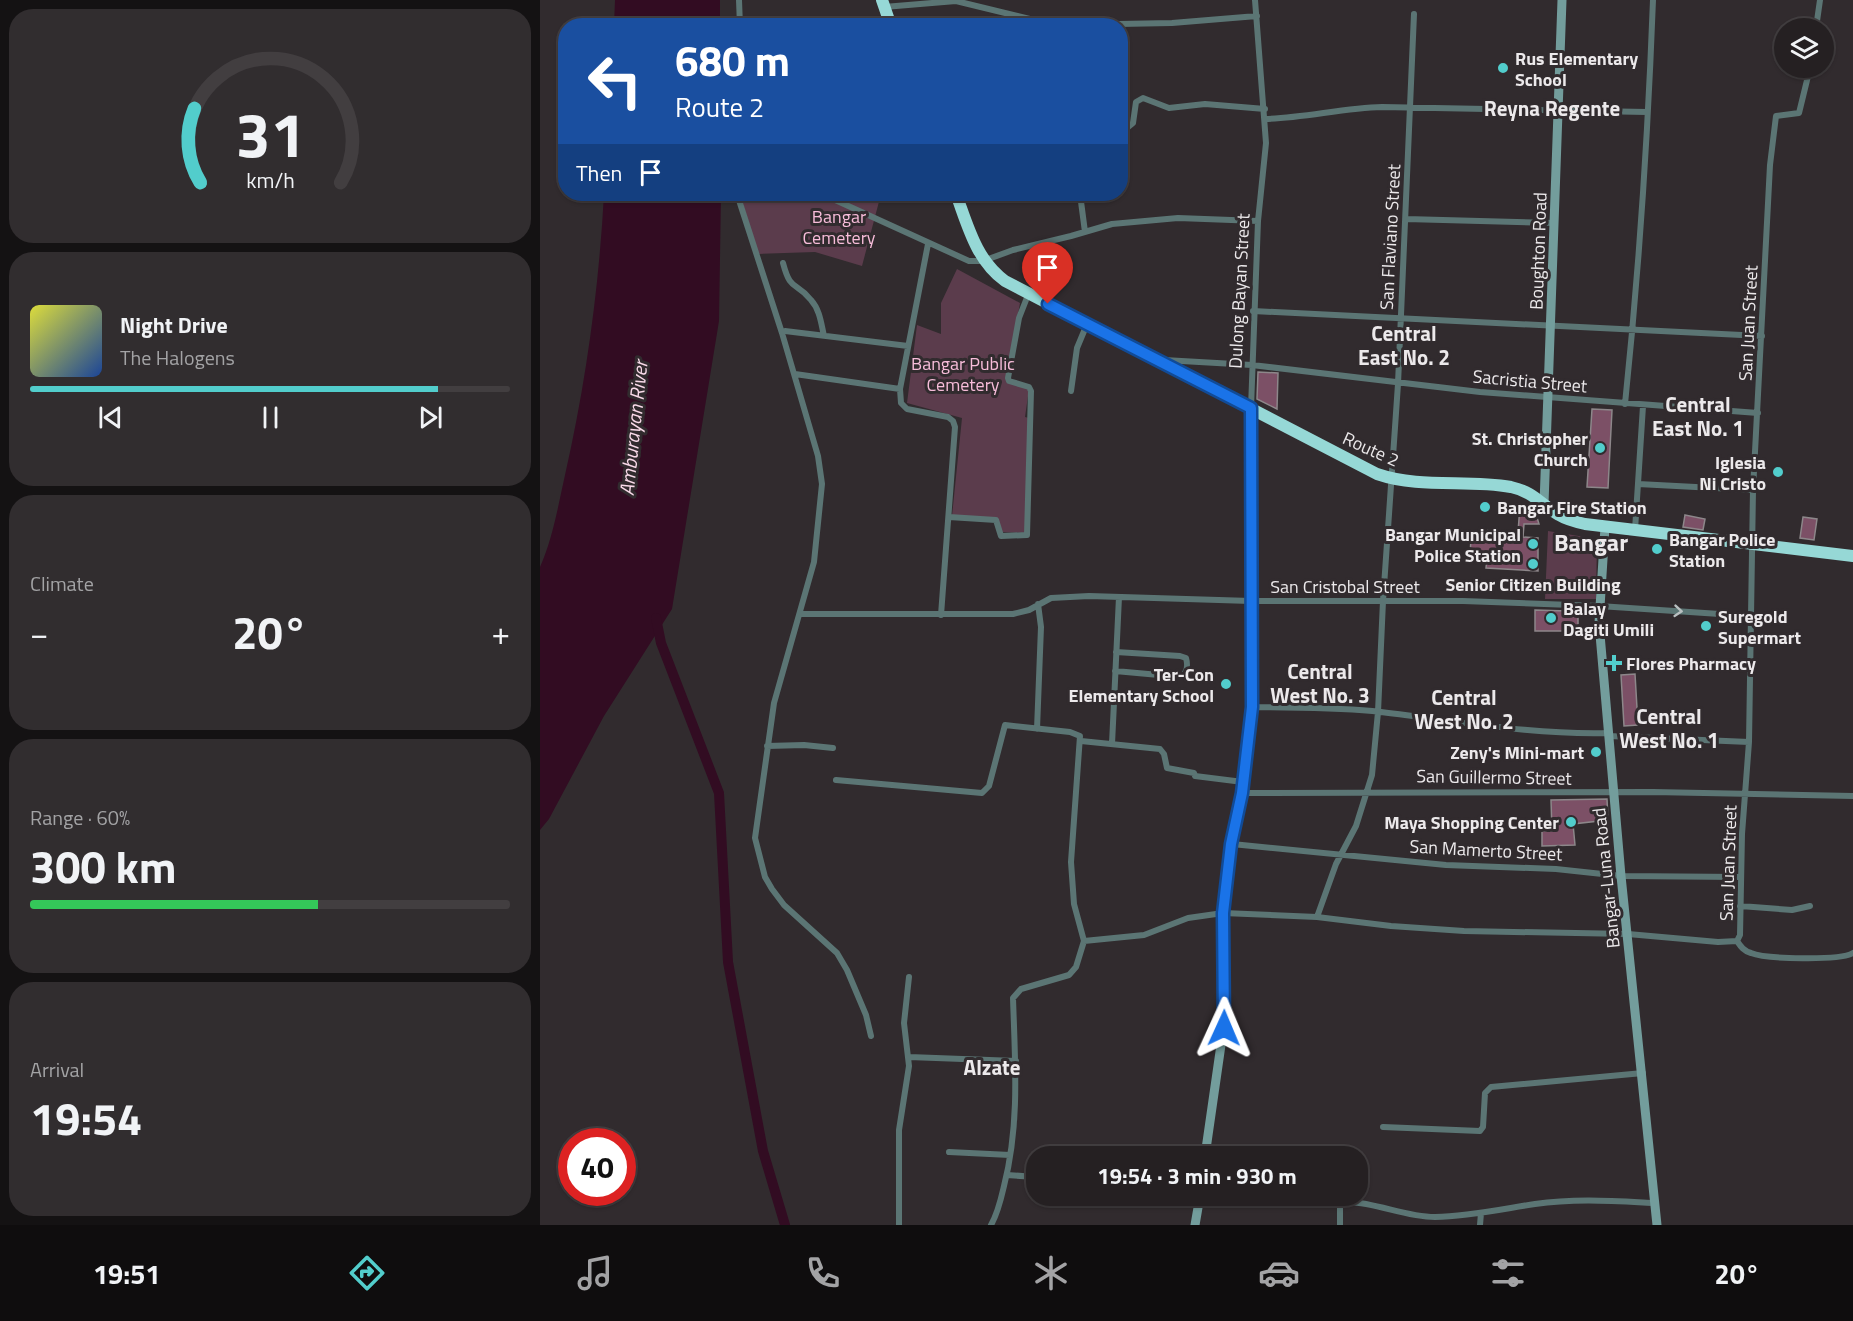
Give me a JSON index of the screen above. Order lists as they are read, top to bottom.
{
  "streets": {
    "highway": ["Route 2"],
    "main road": ["Boughton Road", "Dulong Bayan Street", "Bangar-Luna Road"],
    "street": [
      "San Flaviano Street",
      "San Juan Street",
      "Sacristia Street",
      "San Cristobal Street",
      "San Guillermo Street",
      "San Mamerto Street"
    ]
  },
  "crossings": [
    ["San Flaviano Street", "San Juan Street"],
    ["San Flaviano Street", "Sacristia Street"],
    ["San Flaviano Street", "Route 2"],
    ["San Flaviano Street", "San Cristobal Street"],
    ["San Flaviano Street", "San Guillermo Street"],
    ["San Flaviano Street", "San Mamerto Street"],
    ["Boughton Road", "Sacristia Street"],
    ["Boughton Road", "Route 2"],
    ["Dulong Bayan Street", "San Juan Street"],
    ["Dulong Bayan Street", "Sacristia Street"],
    ["Dulong Bayan Street", "Route 2"],
    ["Dulong Bayan Street", "San Cristobal Street"],
    ["Dulong Bayan Street", "San Guillermo Street"],
    ["Dulong Bayan Street", "San Mamerto Street"],
    ["San Juan Street", "Sacristia Street"],
    ["San Juan Street", "Route 2"],
    ["San Juan Street", "San Cristobal Street"],
    ["San Juan Street", "San Guillermo Street"],
    ["San Juan Street", "San Mamerto Street"],
    ["San Juan Street", "Bangar-Luna Road"],
    ["Sacristia Street", "Route 2"],
    ["Route 2", "Bangar-Luna Road"],
    ["San Cristobal Street", "Bangar-Luna Road"],
    ["San Guillermo Street", "Bangar-Luna Road"],
    ["San Mamerto Street", "Bangar-Luna Road"]
  ],
  "districts": [
    "Reyna Regente",
    "Central East No. 2",
    "Central East No. 1",
    "Bangar",
    "Central West No. 3",
    "Central West No. 2",
    "Central West No. 1",
    "Alzate"
  ],
  "water": ["Amburayan River"],
  "parks": ["Bangar Cemetery", "Bangar Public Cemetery"],
  "places": {
    "other": [
      "Rus Elementary School",
      "St. Christopher Church",
      "Iglesia Ni Cristo",
      "Bangar Fire Station",
      "Bangar Municipal Police Station",
      "Bangar Police Station",
      "Senior Citizen Building",
      "Balay Dagiti Umili",
      "Suregold Supermart",
      "Ter-Con Elementary School",
      "Zeny's Mini-mart",
      "Maya Shopping Center"
    ],
    "health": ["Flores Pharmacy"]
  },
  "page": {
    "turn": ["680 m", "Route 2"],
    "then": "Then",
    "song": ["Night Drive", "The Halogens"],
    "tile": [
      "Climate",
      ["Range · 60%", "300 km"],
      ["Arrival", "19:54"]
    ],
    "heat": ["−", "20°", "+"],
    "limit": "40",
    "trip": "19:54 · 3 min · 930 m",
    "tabs": ["19:51", "20°"],
    "gauge": ["31", "km/h"]
  }
}
